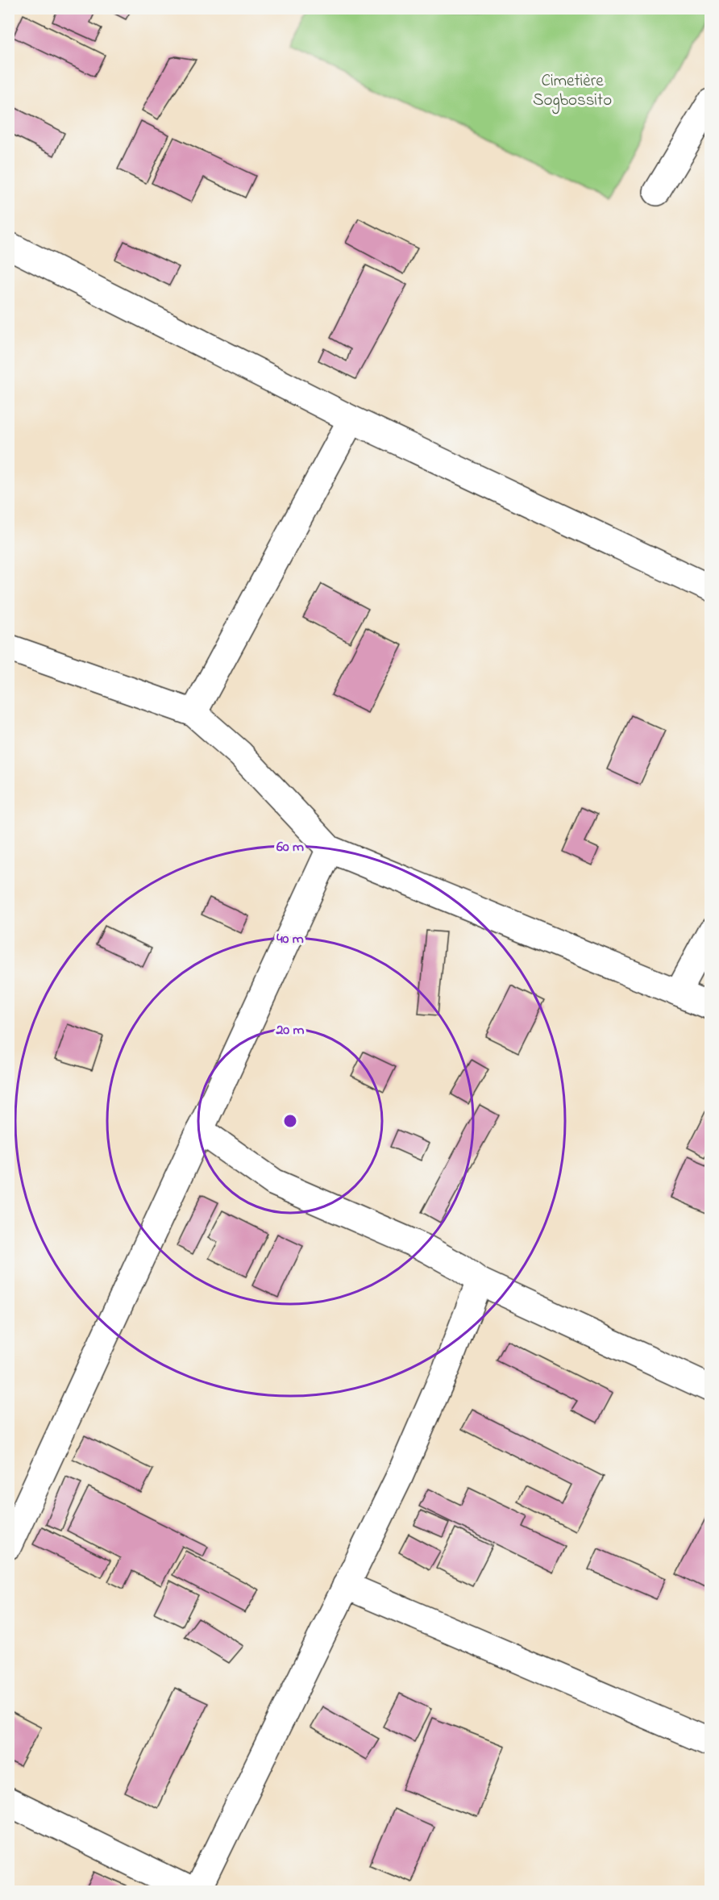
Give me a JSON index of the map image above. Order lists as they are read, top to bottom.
{
  "parks": ["Cimetière Sogbossito"],
  "rings": ["60 m", "40 m", "20 m"]
}
